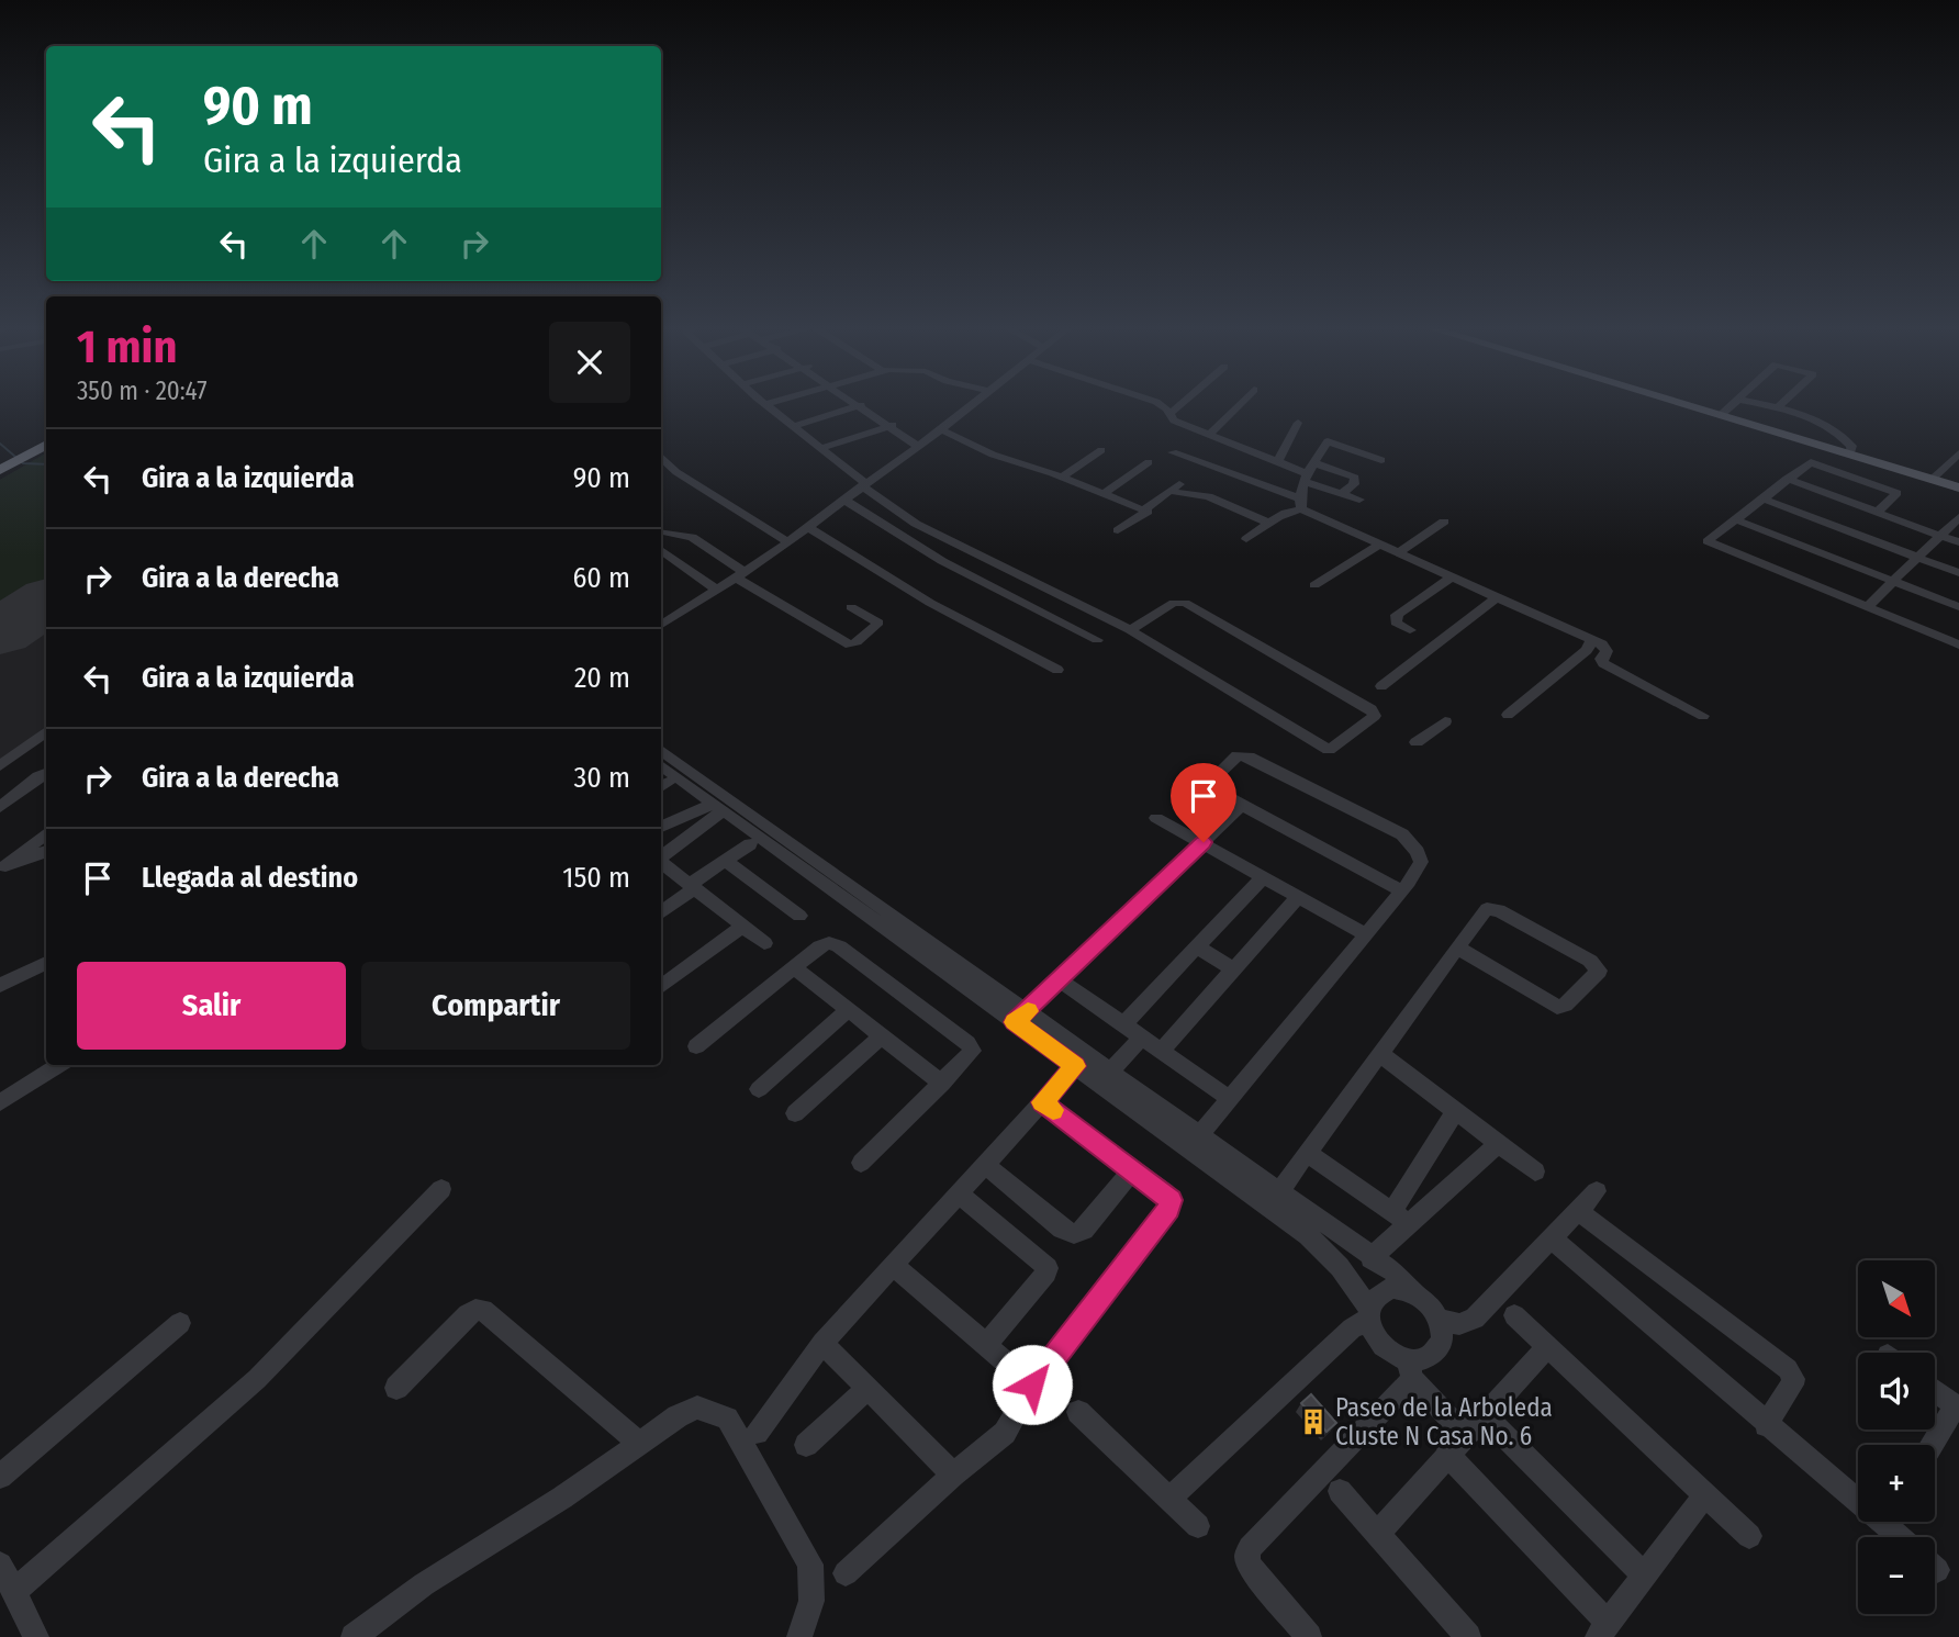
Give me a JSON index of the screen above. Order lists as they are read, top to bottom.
{
  "places": {
    "building": ["Paseo de la Arboleda Cluste N Casa No. 6"]
  },
  "north": "bottom right",
  "page": {
    "turn": ["90 m", "Gira a la izquierda"],
    "heading": ["1 min", "350 m · 20:47"],
    "list": [
      {
        "name": "Gira a la izquierda",
        "value": "90 m"
      },
      {
        "name": "Gira a la derecha",
        "value": "60 m"
      },
      {
        "name": "Gira a la izquierda",
        "value": "20 m"
      },
      {
        "name": "Gira a la derecha",
        "value": "30 m"
      },
      {
        "name": "Llegada al destino",
        "value": "150 m"
      }
    ],
    "buttons": ["Salir", "Compartir"],
    "map_buttons": ["+", "−"]
  }
}
